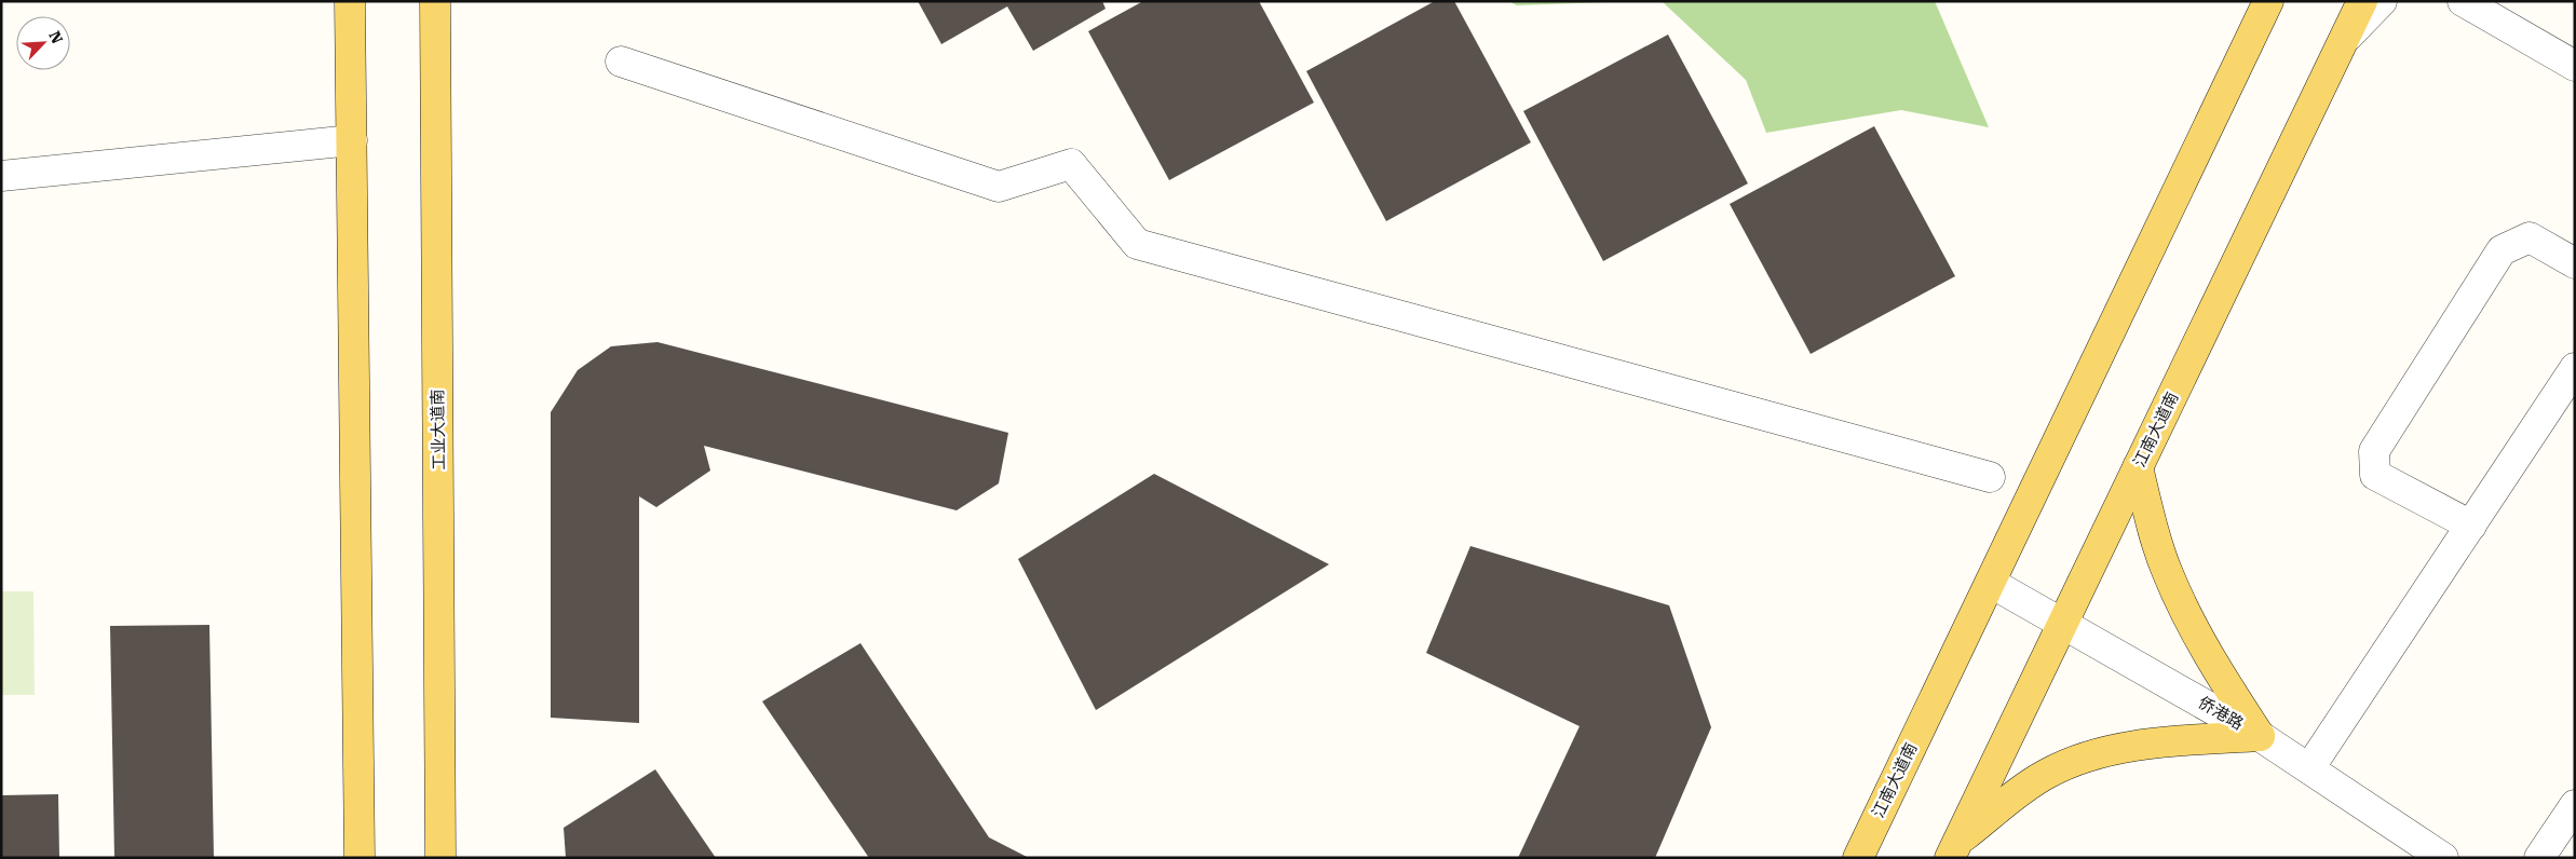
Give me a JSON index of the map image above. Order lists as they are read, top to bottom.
{
  "streets": {
    "main road": ["工业大道南", "江南大道南"],
    "street": ["侨港路"]
  },
  "crossings": [
    ["江南大道南", "侨港路"]
  ],
  "north": "top right"
}
